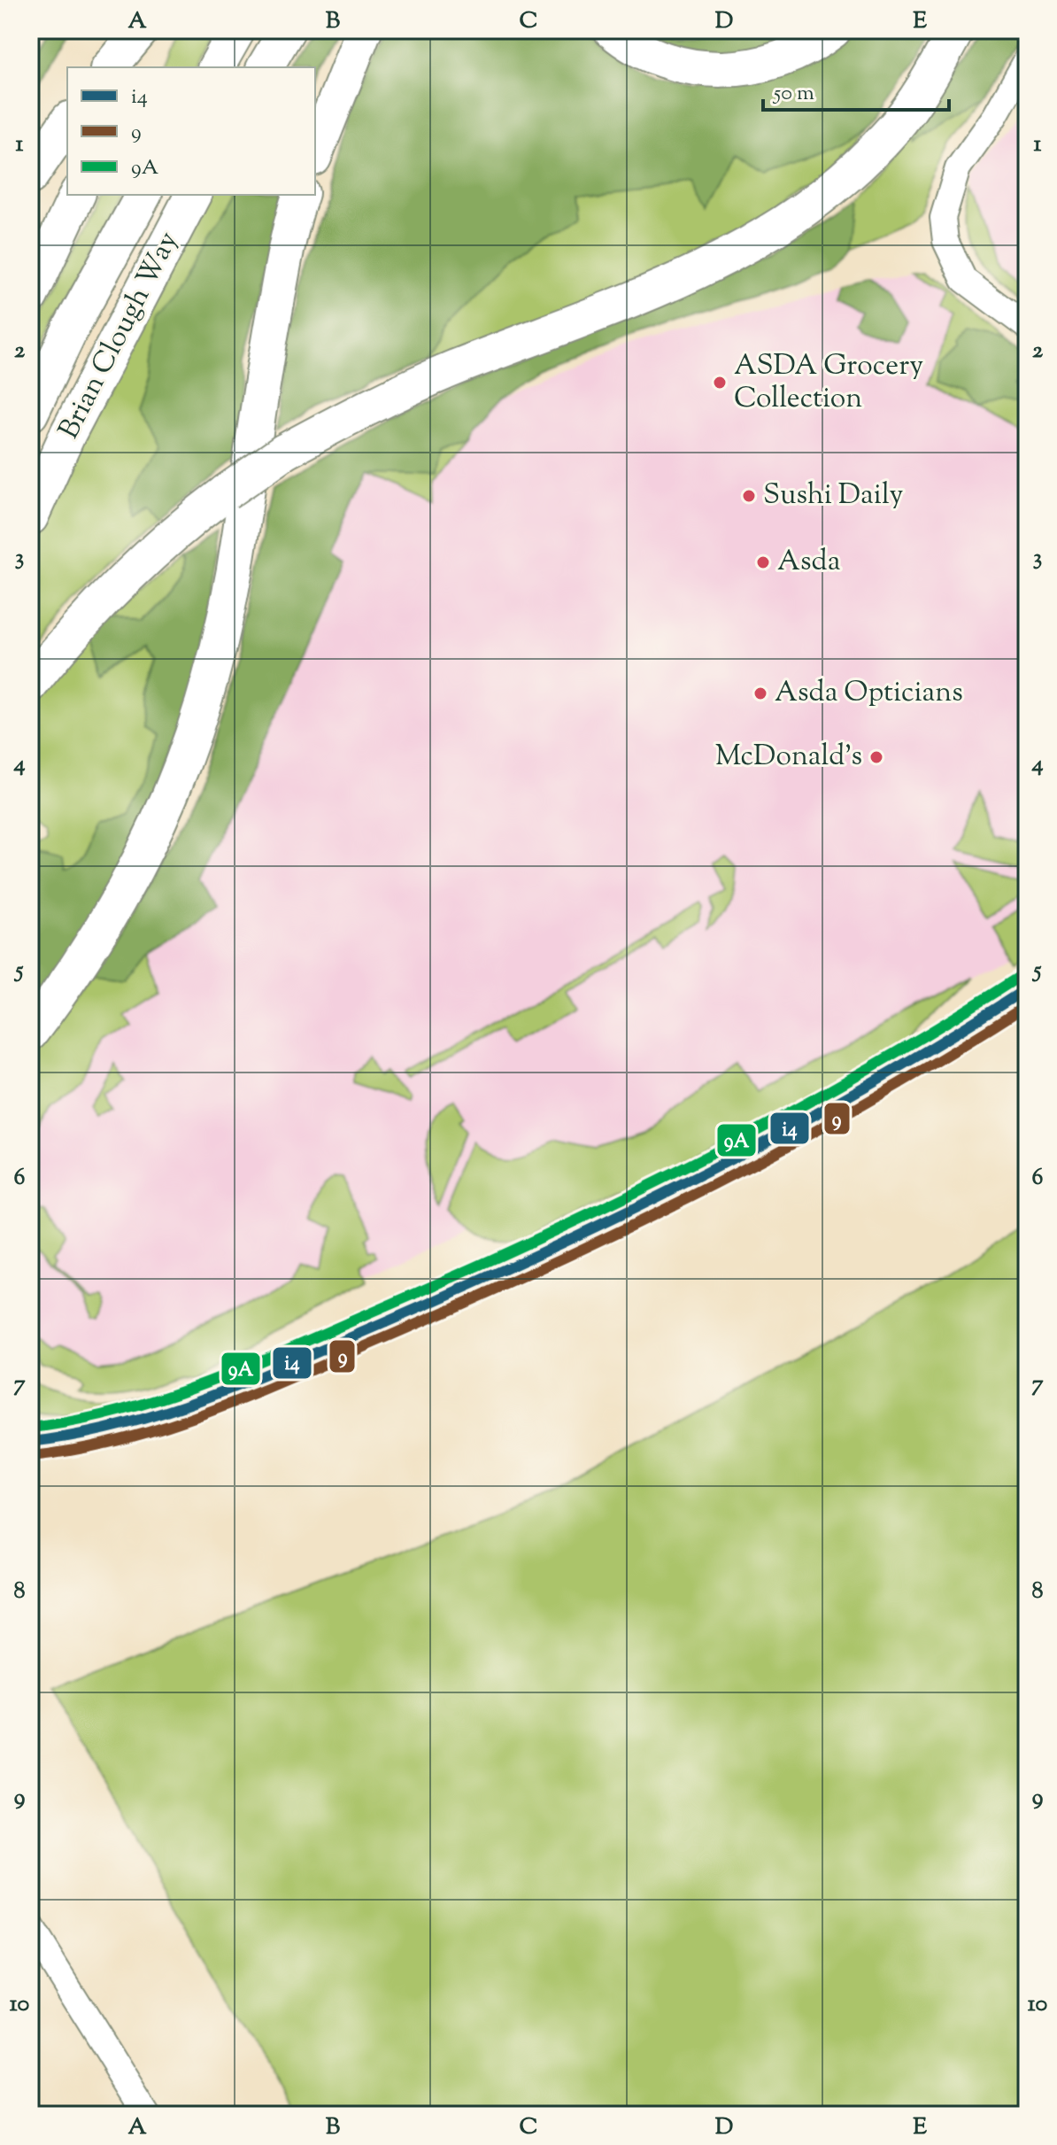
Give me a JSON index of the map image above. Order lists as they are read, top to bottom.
{
  "streets": {
    "highway": ["Brian Clough Way"]
  },
  "places": [
    "ASDA Grocery Collection",
    "Sushi Daily",
    "Asda",
    "Asda Opticians",
    "McDonald's"
  ],
  "lines": ["transit line 9A", "transit line i4", "transit line 9"],
  "legend": ["i4", "9", "9A"],
  "scale_bar": "50 m",
  "grid": {
    "columns": [
      "A",
      "B",
      "C",
      "D",
      "E"
    ],
    "rows": [
      "1",
      "2",
      "3",
      "4",
      "5",
      "6",
      "7",
      "8",
      "9",
      "10"
    ]
  }
}
